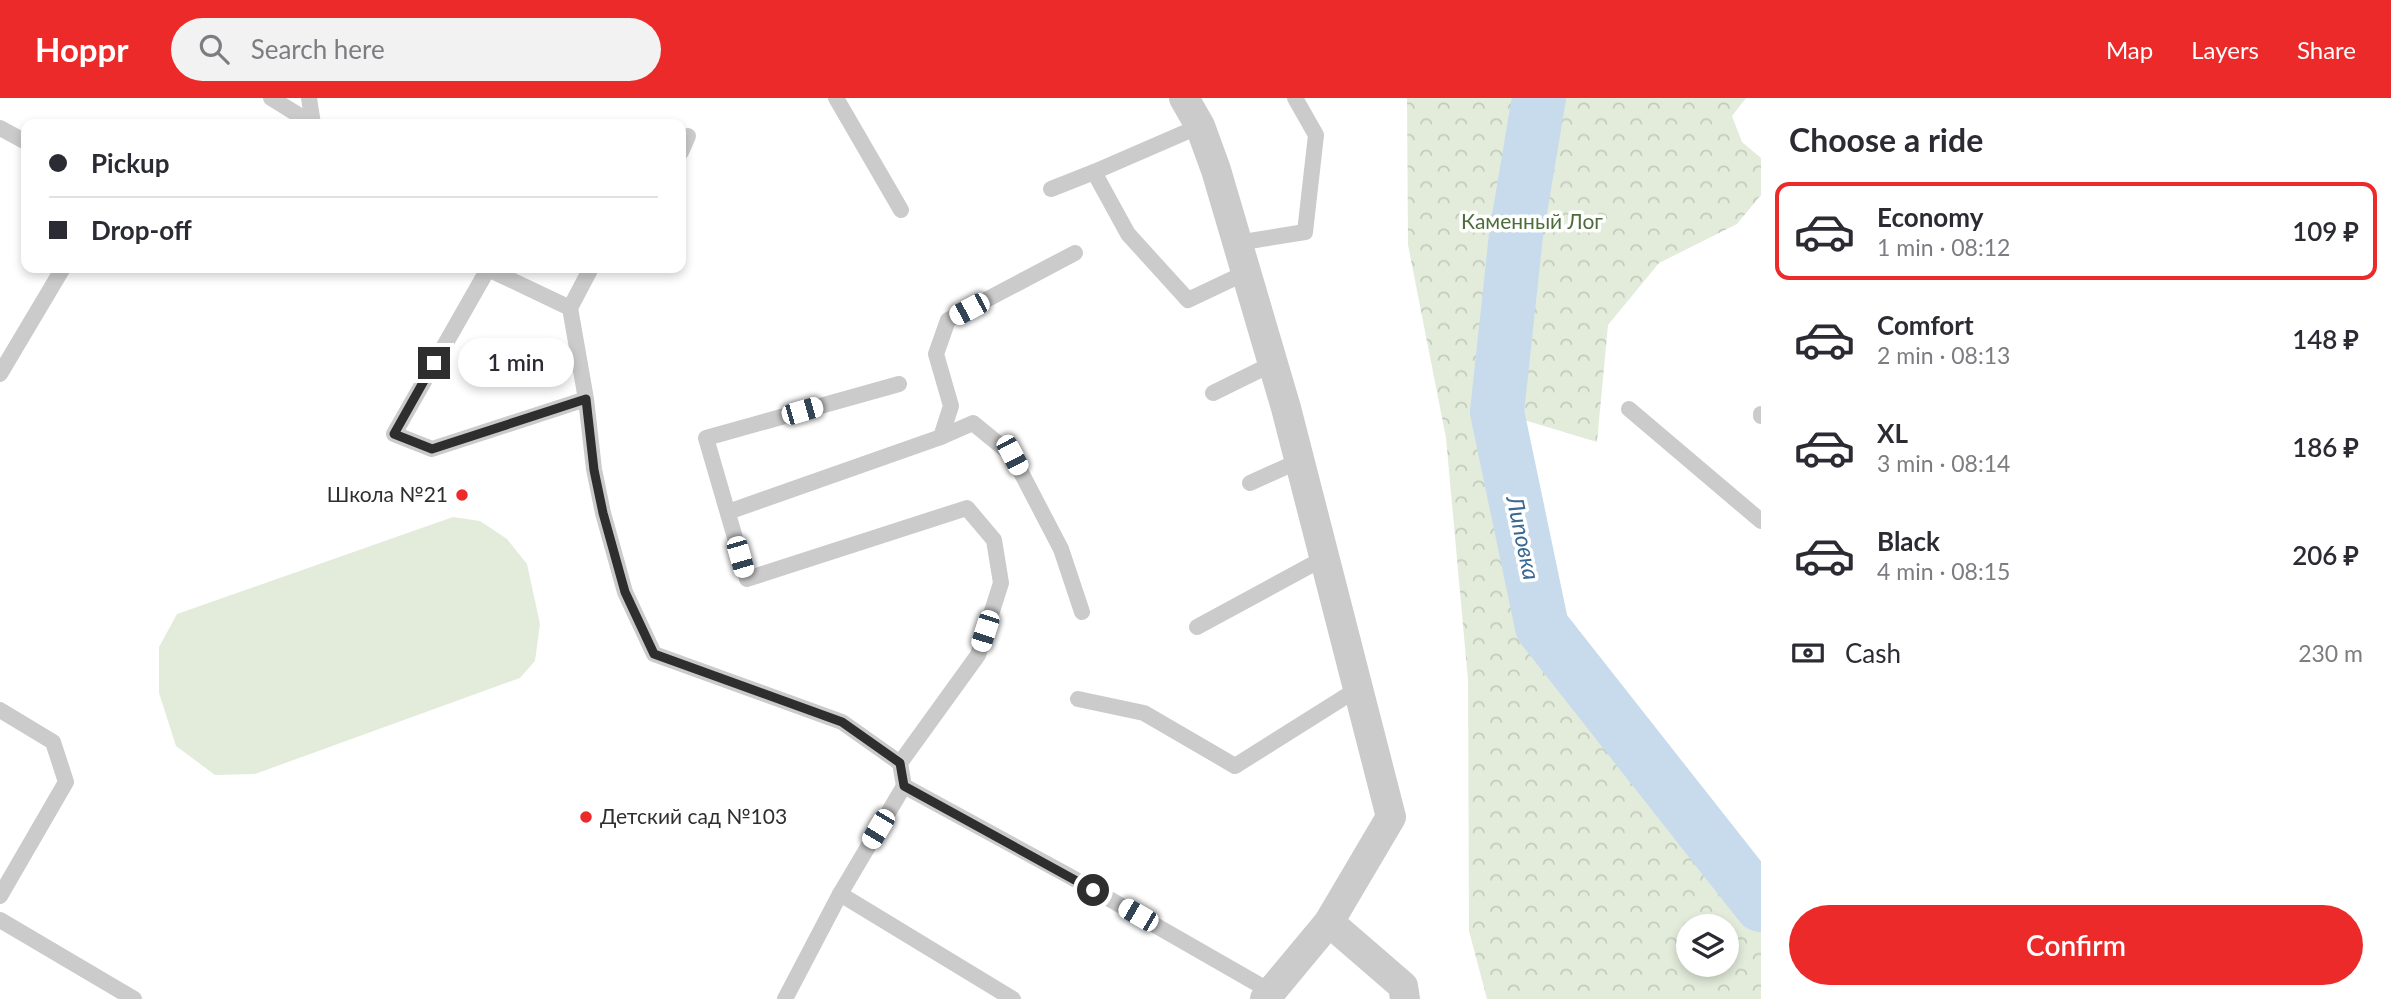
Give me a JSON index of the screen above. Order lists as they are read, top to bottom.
{
  "water": ["Липовка"],
  "parks": ["Каменный Лог"],
  "places": ["Школа №21", "Детский сад №103"],
  "page": {
    "header": "Hoppr",
    "search": "Search here",
    "nav": ["Map", "Layers", "Share"],
    "heading": "Choose a ride",
    "banner": ["Pickup", "Drop-off"],
    "list": [
      {
        "name": "Economy",
        "note": "1 min · 08:12",
        "value": "109 ₽"
      },
      {
        "name": "Comfort",
        "note": "2 min · 08:13",
        "value": "148 ₽"
      },
      {
        "name": "XL",
        "note": "3 min · 08:14",
        "value": "186 ₽"
      },
      {
        "name": "Black",
        "note": "4 min · 08:15",
        "value": "206 ₽"
      }
    ],
    "bubble": "1 min",
    "pay": ["Cash", "230 m"],
    "buttons": "Confirm"
  }
}
